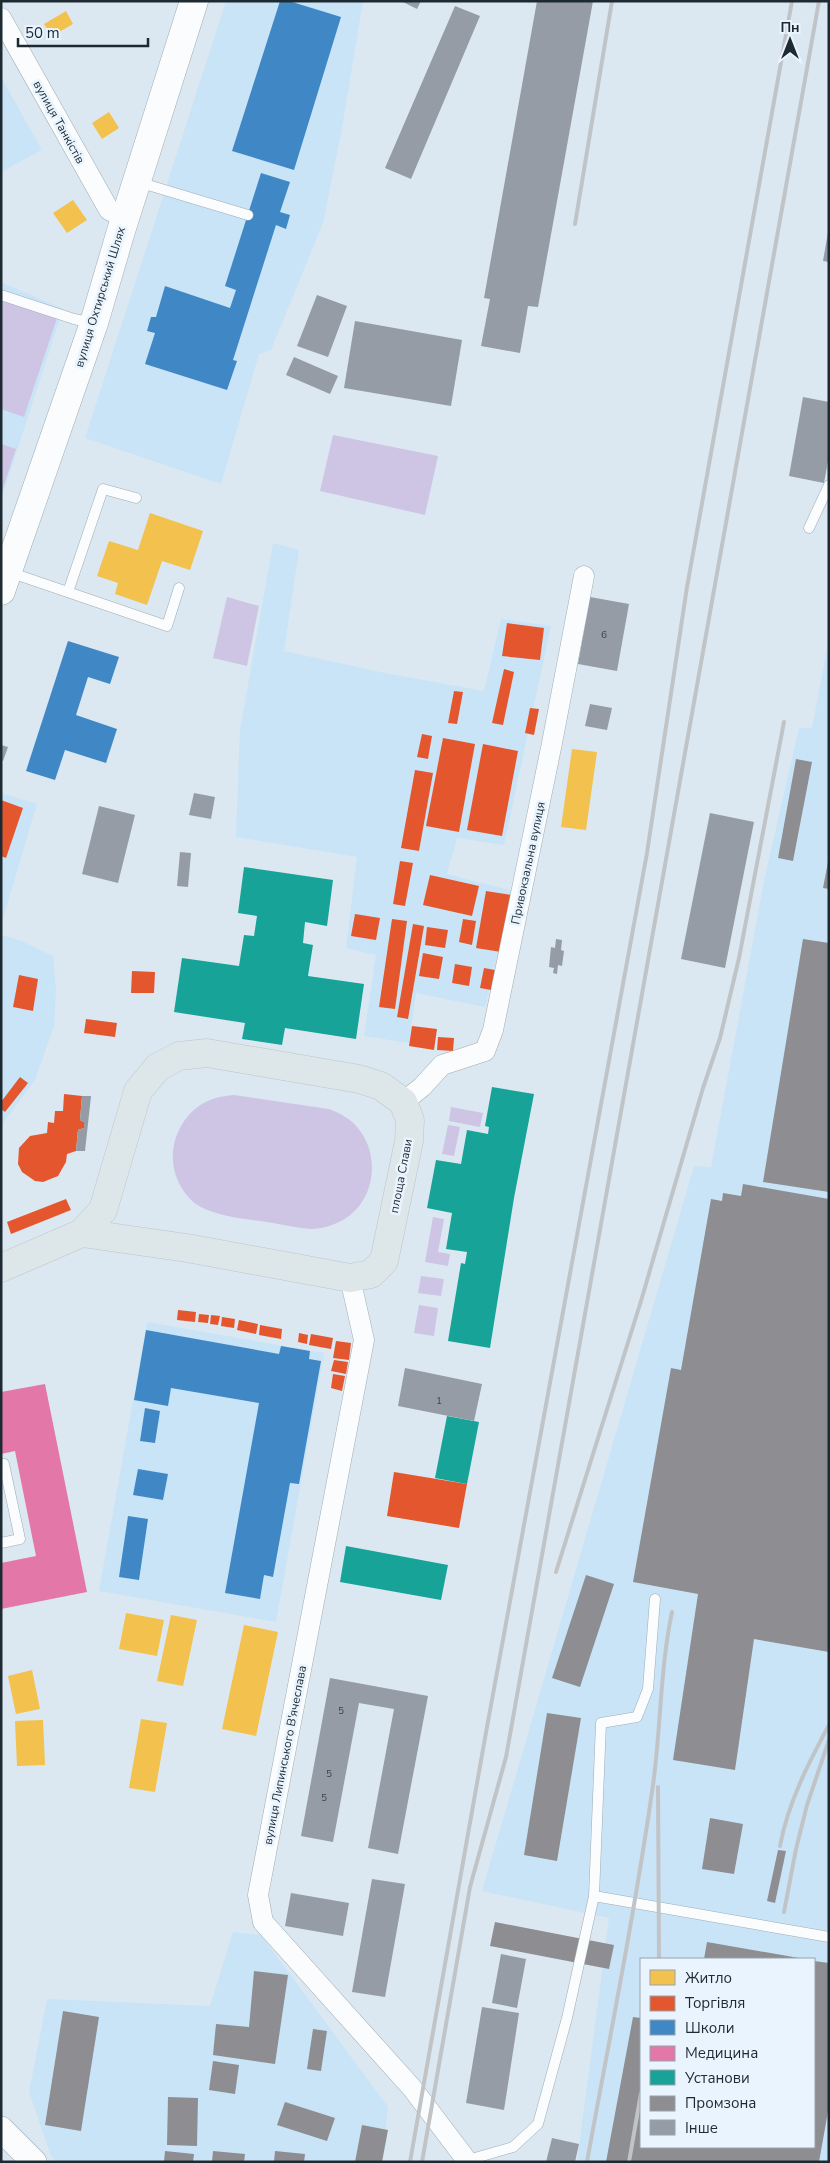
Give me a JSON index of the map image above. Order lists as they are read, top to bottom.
{
  "streets": {
    "main road": ["вулиця Охтирський Шлях", "площа Слави"],
    "street": ["вулиця Танкістів", "Привокзальна вулиця", "вулиця Липинського В'ячеслава"]
  },
  "crossings": [
    ["вулиця Танкістів", "вулиця Охтирський Шлях"],
    ["Привокзальна вулиця", "площа Слави"],
    ["площа Слави", "вулиця Липинського В'ячеслава"]
  ],
  "house_numbers": [
    "6",
    "1",
    "5",
    "5",
    "5"
  ],
  "legend": [
    "Житло",
    "Торгівля",
    "Школи",
    "Медицина",
    "Установи",
    "Промзона",
    "Інше"
  ],
  "scale_bar": "50 m",
  "north": "top"
}
